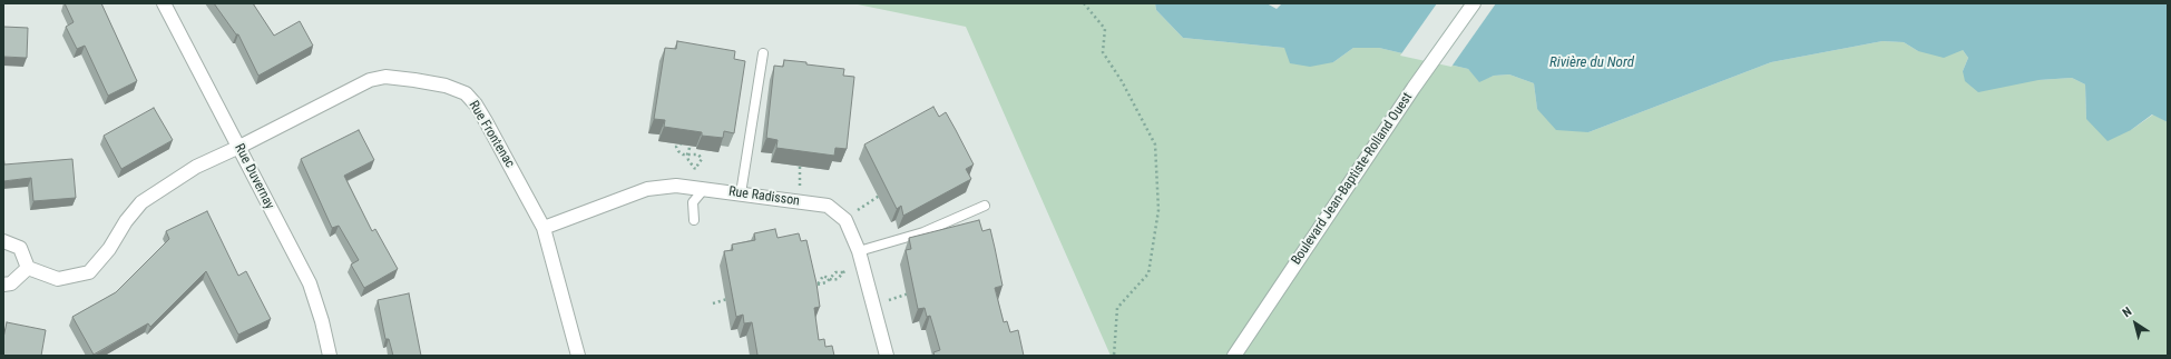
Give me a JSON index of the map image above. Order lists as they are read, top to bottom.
{
  "streets": {
    "street": [
      "Rue Frontenac",
      "Rue Duvernay",
      "Boulevard Jean-Baptiste-Rolland Ouest",
      "Rue Radisson"
    ]
  },
  "crossings": [
    ["Rue Frontenac", "Rue Duvernay"],
    ["Rue Frontenac", "Rue Radisson"]
  ],
  "water": ["Rivière du Nord"],
  "north": "top left"
}
